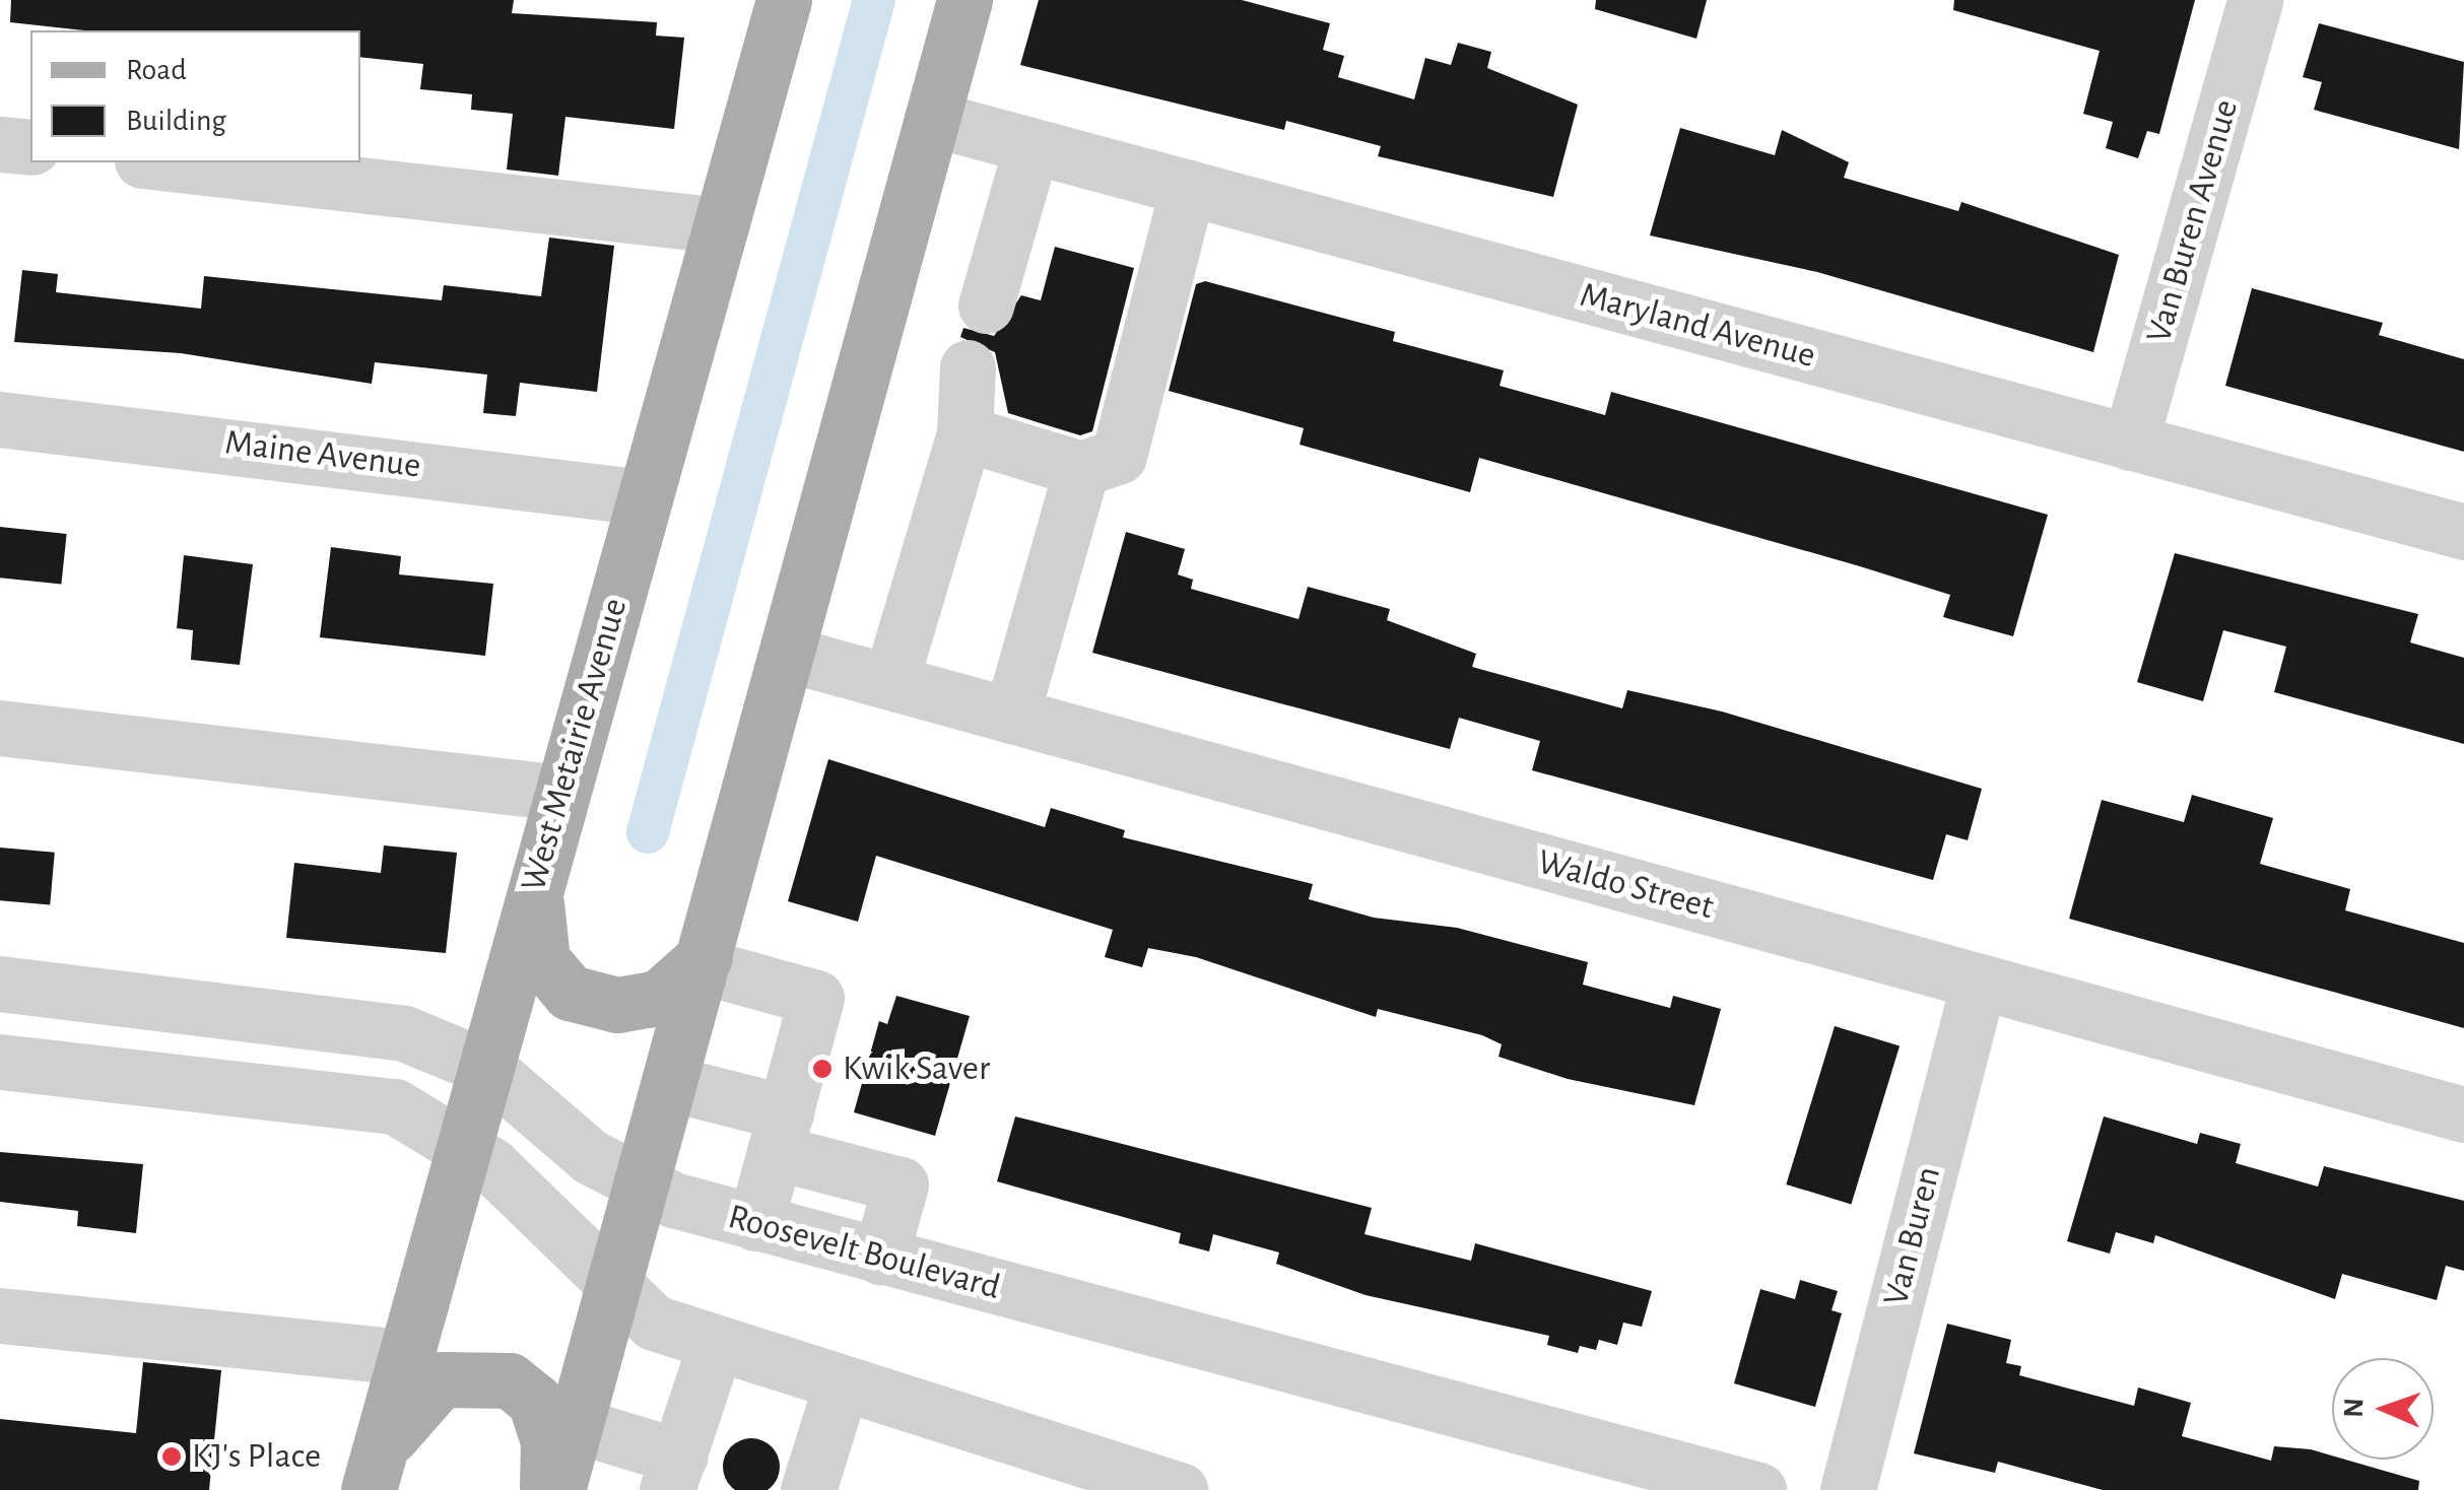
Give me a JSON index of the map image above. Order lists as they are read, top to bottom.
{
  "streets": {
    "main road": ["West Metairie Avenue"],
    "street": [
      "Van Buren Avenue",
      "Maryland Avenue",
      "Maine Avenue",
      "Waldo Street",
      "Van Buren",
      "Roosevelt Boulevard"
    ]
  },
  "crossings": [
    ["Van Buren Avenue", "Maryland Avenue"],
    ["Maine Avenue", "West Metairie Avenue"],
    ["West Metairie Avenue", "Roosevelt Boulevard"],
    ["Waldo Street", "Van Buren"]
  ],
  "places": ["Kwik Saver", "KJ's Place"],
  "legend": ["Road", "Building"],
  "north": "left"
}
